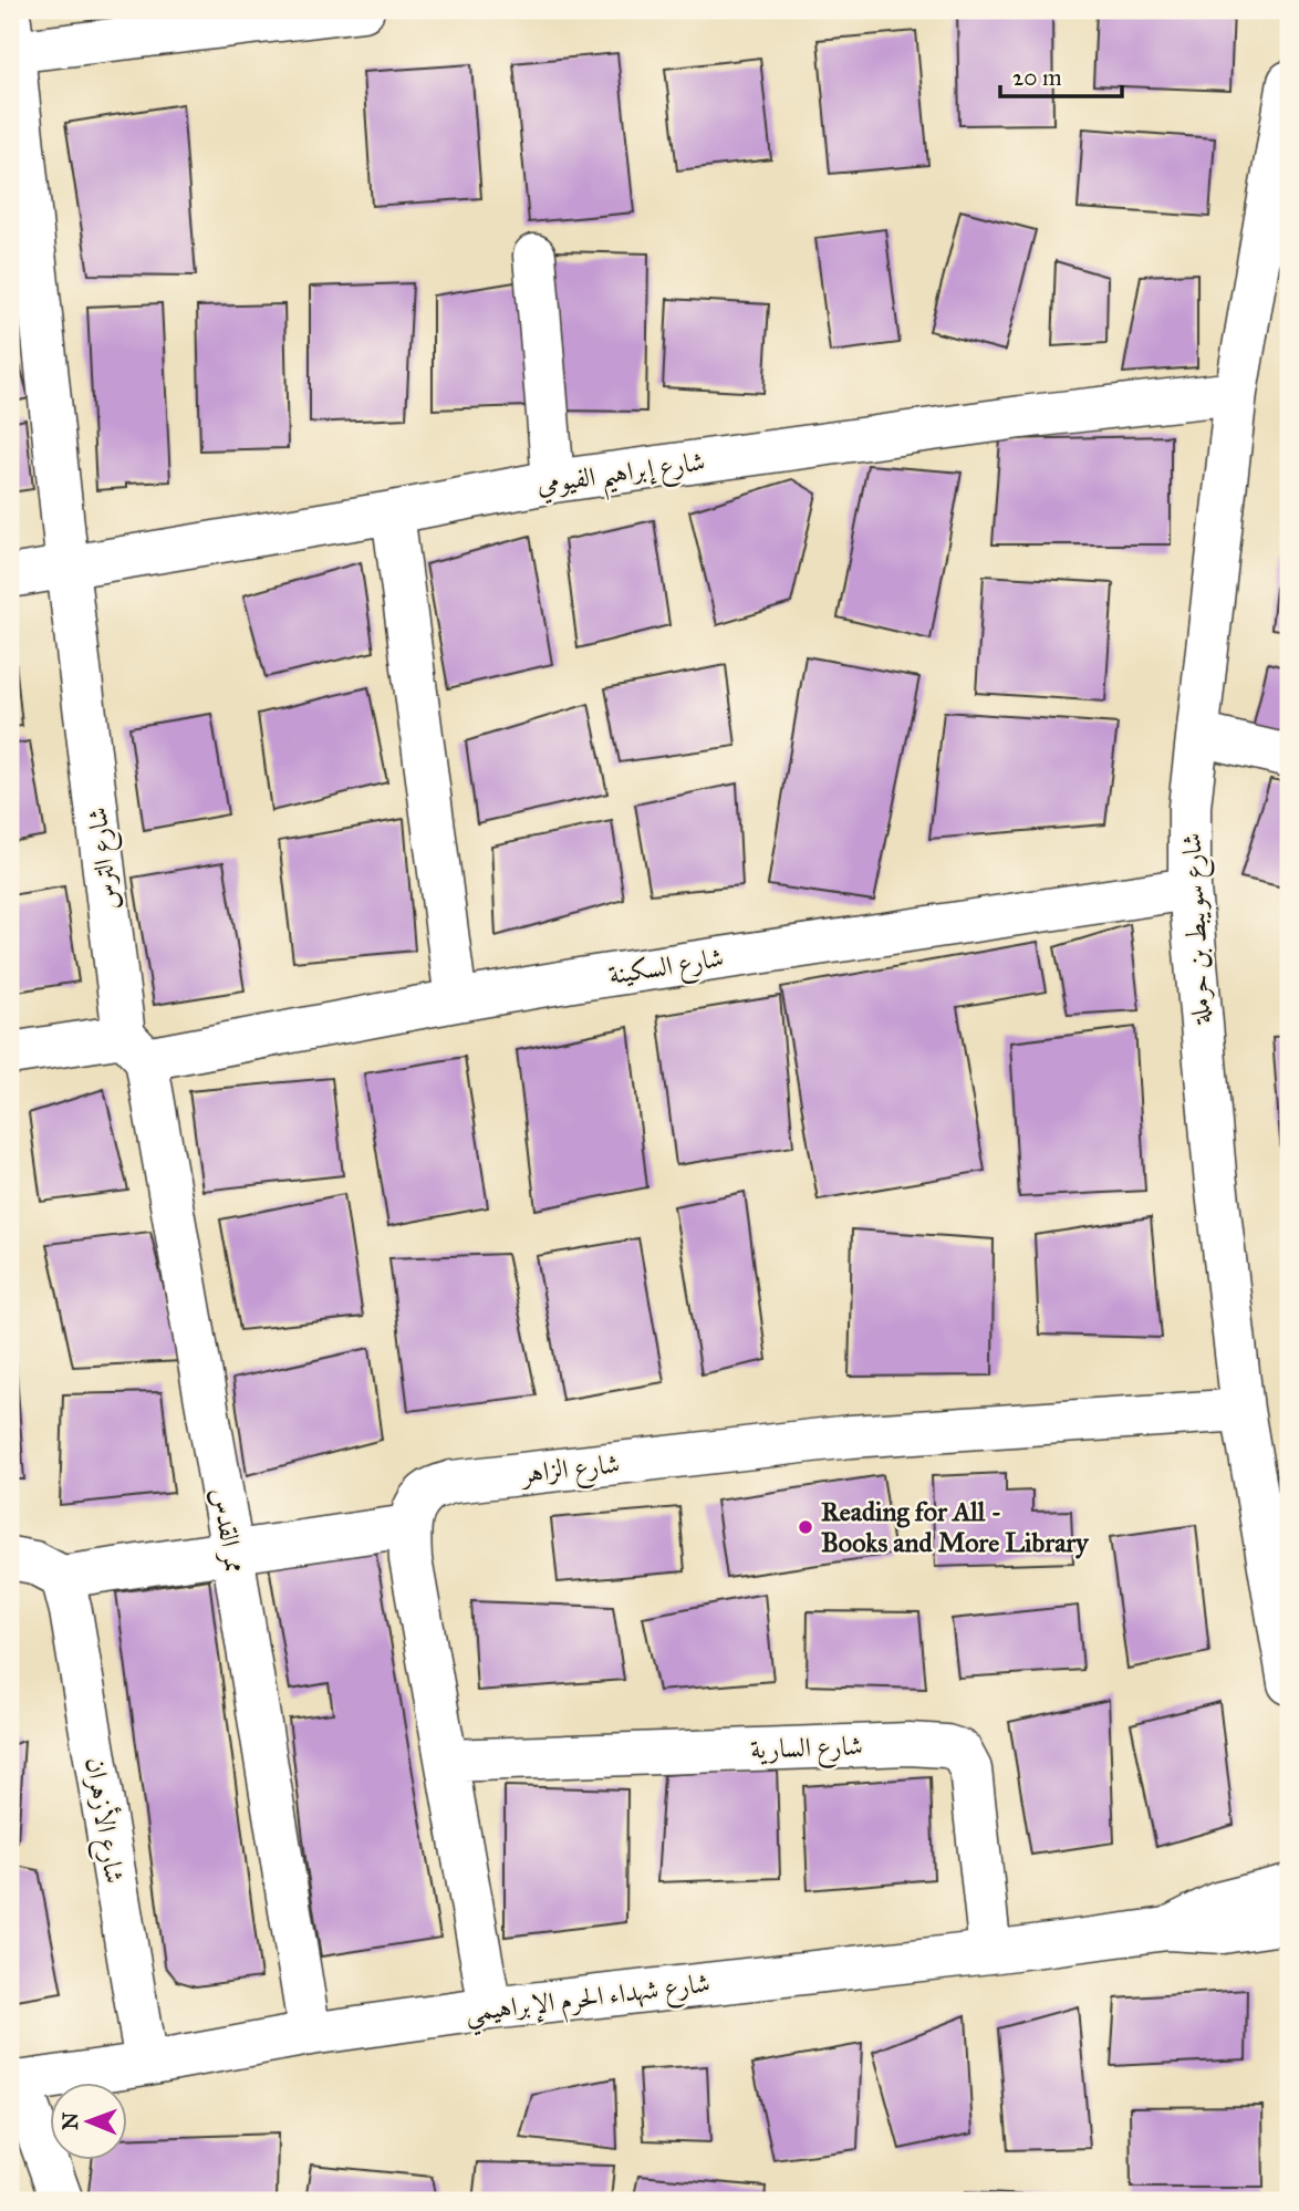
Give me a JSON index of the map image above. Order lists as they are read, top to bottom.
{
  "streets": {
    "street": [
      "شارع إبراهيم الفيومي",
      "شارع الترس",
      "شارع سويبط بن حرملة",
      "شارع السكينة",
      "شارع الزاهر",
      "ممر القدس",
      "شارع السارية",
      "شارع الأزهران",
      "شارع شهداء الحرم الإبراهيمي"
    ]
  },
  "crossings": [
    ["شارع إبراهيم الفيومي", "شارع الترس"],
    ["شارع إبراهيم الفيومي", "شارع سويبط بن حرملة"],
    ["شارع الترس", "شارع السكينة"],
    ["شارع الترس", "ممر القدس"],
    ["شارع سويبط بن حرملة", "شارع السكينة"],
    ["شارع سويبط بن حرملة", "شارع الزاهر"],
    ["شارع السكينة", "ممر القدس"],
    ["ممر القدس", "شارع شهداء الحرم الإبراهيمي"],
    ["شارع السارية", "شارع شهداء الحرم الإبراهيمي"],
    ["شارع الأزهران", "شارع شهداء الحرم الإبراهيمي"]
  ],
  "places": ["Reading for All - Books and More Library"],
  "scale_bar": "20 m",
  "north": "left"
}
